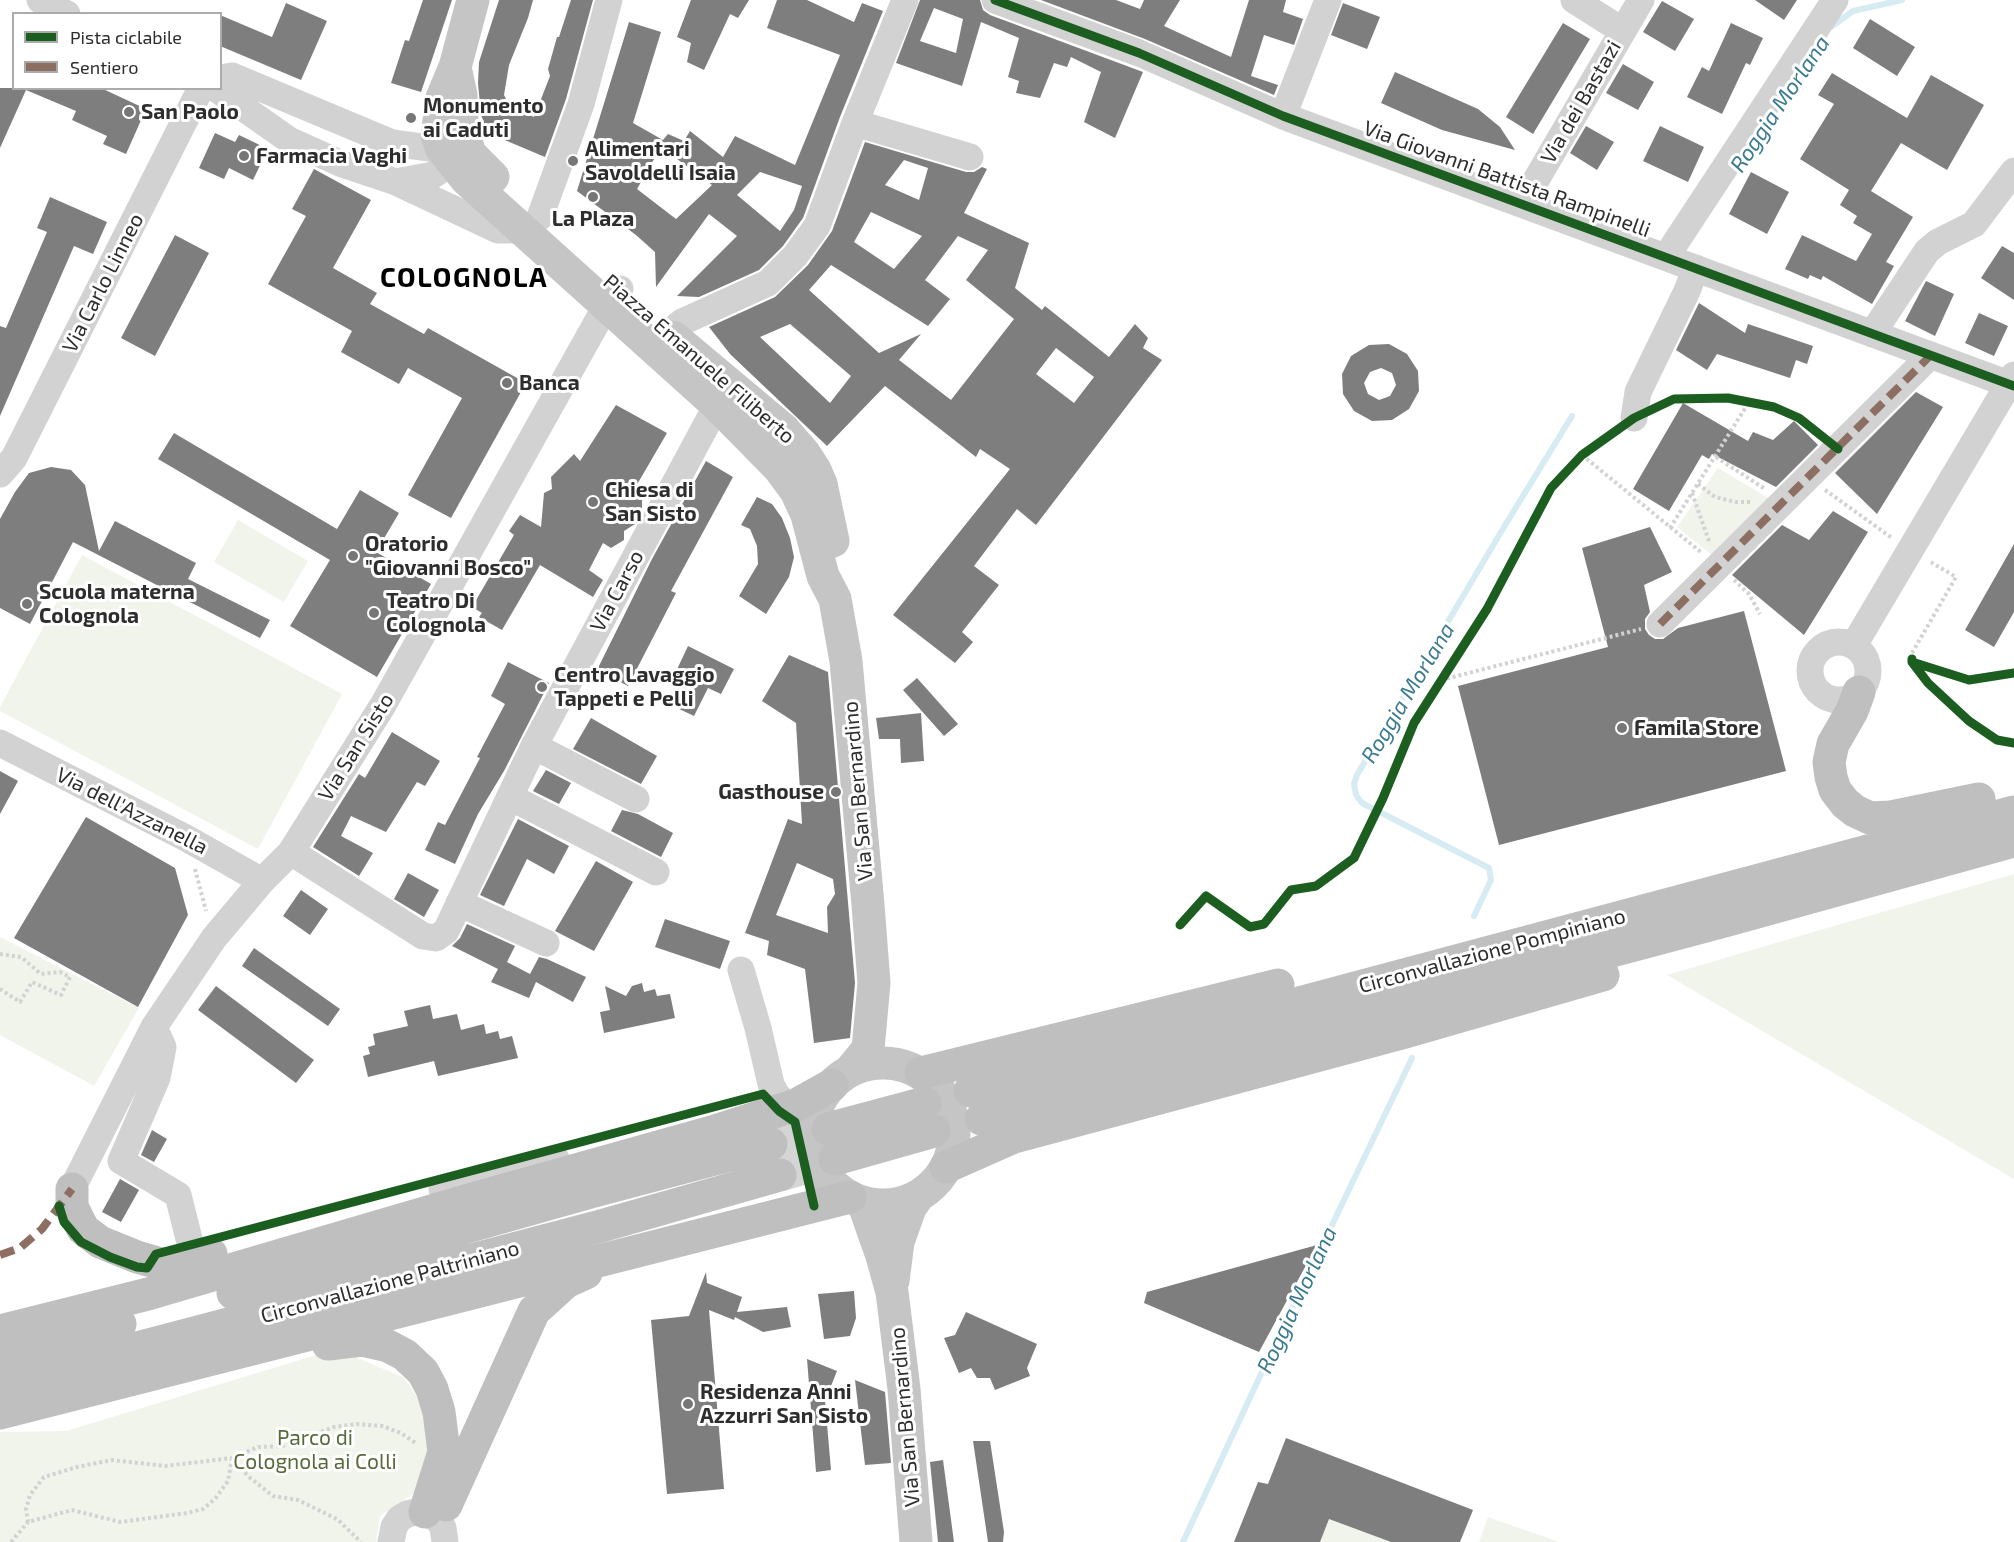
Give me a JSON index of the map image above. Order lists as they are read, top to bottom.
{
  "streets": {
    "highway": ["Circonvallazione Pompiniano", "Circonvallazione Paltriniano"],
    "main road": ["Piazza Emanuele Filiberto", "Via San Bernardino"],
    "street": [
      "Via dei Bastazi",
      "Via Giovanni Battista Rampinelli",
      "Via Carlo Linneo",
      "Via Carso",
      "Via San Sisto",
      "Via dell'Azzanella"
    ]
  },
  "crossings": [
    ["Via dei Bastazi", "Via Giovanni Battista Rampinelli"],
    ["Piazza Emanuele Filiberto", "Via Carso"],
    ["Piazza Emanuele Filiberto", "Via San Sisto"],
    ["Piazza Emanuele Filiberto", "Via San Bernardino"],
    ["Via Carso", "Via San Sisto"],
    ["Via San Sisto", "Via dell'Azzanella"]
  ],
  "districts": ["COLOGNOLA"],
  "water": ["Roggia Morlana"],
  "parks": ["Parco di Colognola ai Colli"],
  "places": [
    "San Paolo",
    "Monumento ai Caduti",
    "Farmacia Vaghi",
    "Alimentari Savoldelli Isaia",
    "La Plaza",
    "Banca",
    "Chiesa di San Sisto",
    "Oratorio \"Giovanni Bosco\"",
    "Scuola materna Colognola",
    "Teatro Di Colognola",
    "Centro Lavaggio Tappeti e Pelli",
    "Famila Store",
    "Gasthouse",
    "Residenza Anni Azzurri San Sisto"
  ],
  "legend": ["Pista ciclabile", "Sentiero"]
}
